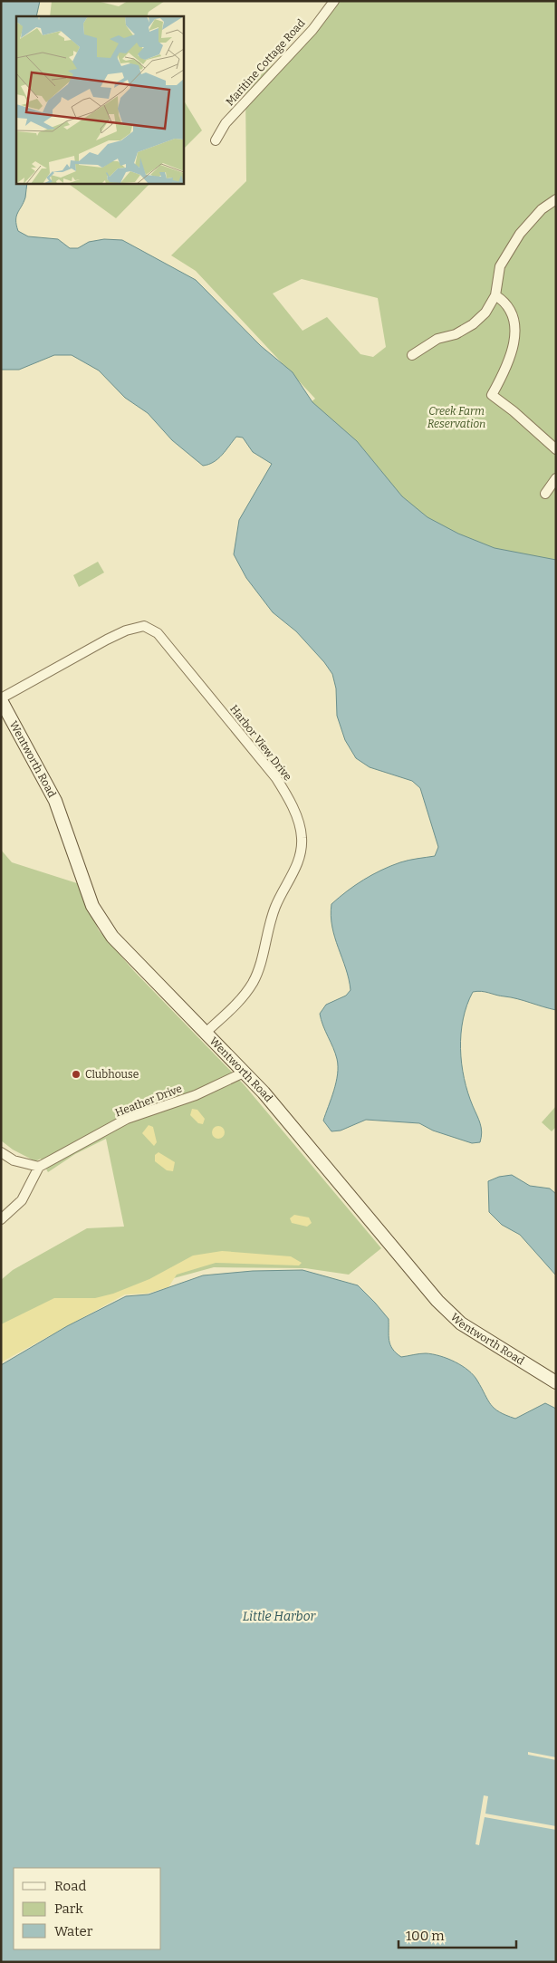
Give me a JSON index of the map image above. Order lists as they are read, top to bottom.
{
  "streets": {
    "main road": ["Wentworth Road"],
    "street": ["Maritine Cottage Road", "Harbor View Drive", "Heather Drive"]
  },
  "crossings": [
    ["Harbor View Drive", "Wentworth Road"],
    ["Wentworth Road", "Heather Drive"]
  ],
  "water": ["Little Harbor"],
  "parks": ["Creek Farm Reservation"],
  "places": ["Clubhouse"],
  "legend": ["Road", "Park", "Water"],
  "scale_bar": "100 m"
}
